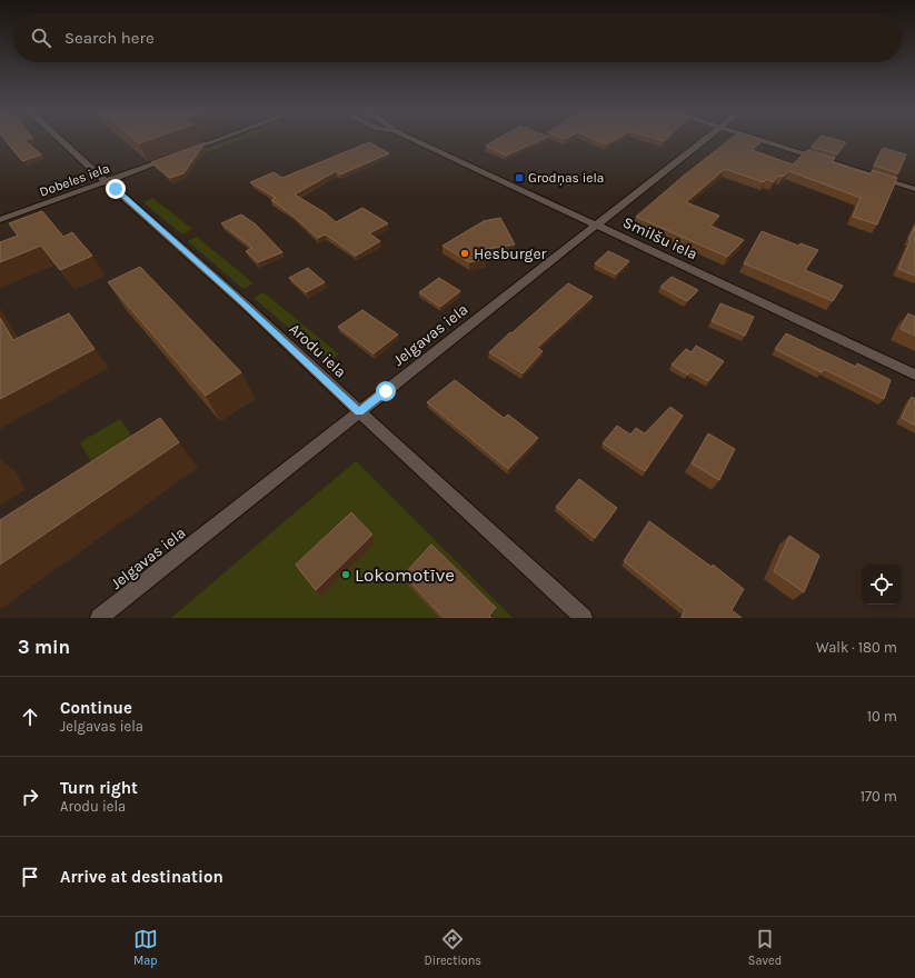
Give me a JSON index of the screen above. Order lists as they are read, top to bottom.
{
  "streets": {
    "street": [
      "Dobeles iela",
      "Smilšu iela",
      "Jelgavas iela",
      "Arodu iela"
    ]
  },
  "crossings": [
    ["Dobeles iela", "Arodu iela"],
    ["Smilšu iela", "Jelgavas iela"],
    ["Jelgavas iela", "Arodu iela"]
  ],
  "places": {
    "transit": ["Grodņas iela"],
    "other": ["Hesburger", "Lokomotīve"]
  },
  "page": {
    "search": "Search here",
    "heading": ["3 min", "Walk · 180 m"],
    "list": [
      ["Continue", "Jelgavas iela", "10 m"],
      ["Turn right", "Arodu iela", "170 m"],
      "Arrive at destination"
    ],
    "nav": ["Map", "Directions", "Saved"]
  }
}
